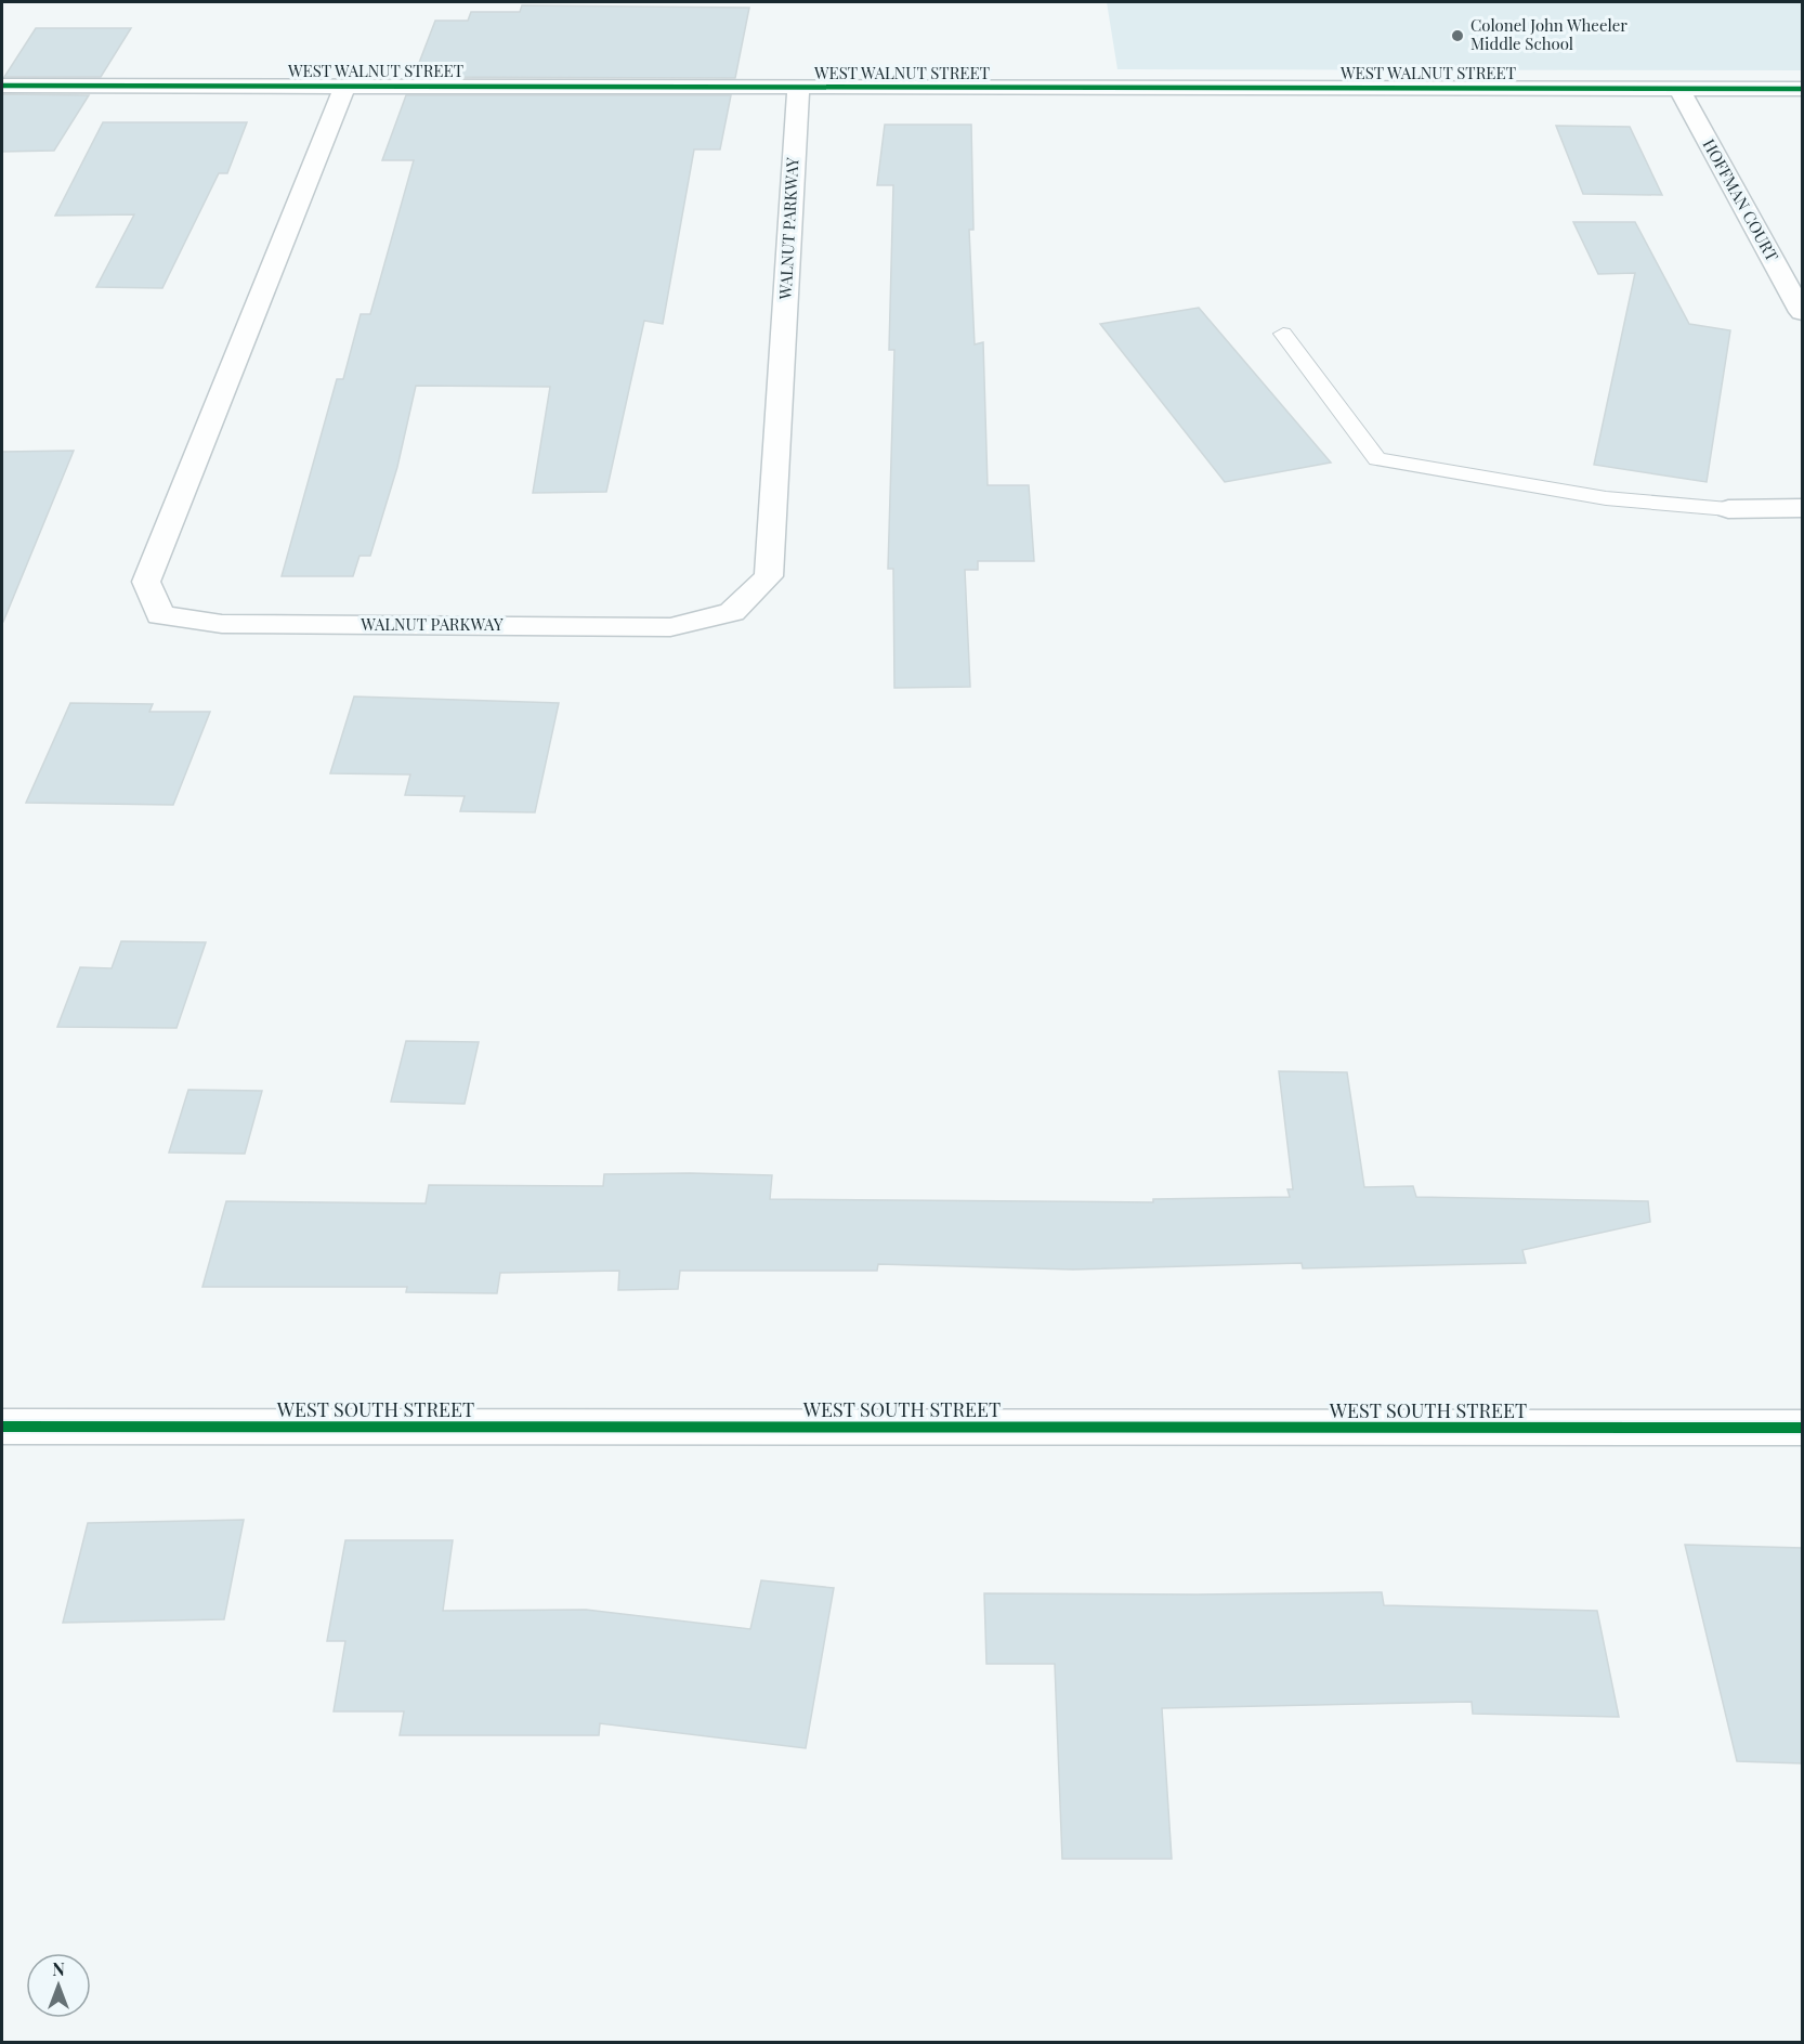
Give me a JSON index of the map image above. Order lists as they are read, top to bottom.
{
  "streets": {
    "street": [
      "WEST WALNUT STREET",
      "HOFFMAN COURT",
      "WALNUT PARKWAY",
      "WEST SOUTH STREET"
    ]
  },
  "crossings": [
    ["WEST WALNUT STREET", "HOFFMAN COURT"],
    ["WEST WALNUT STREET", "WALNUT PARKWAY"]
  ],
  "places": ["Colonel John Wheeler Middle School"],
  "north": "top"
}
